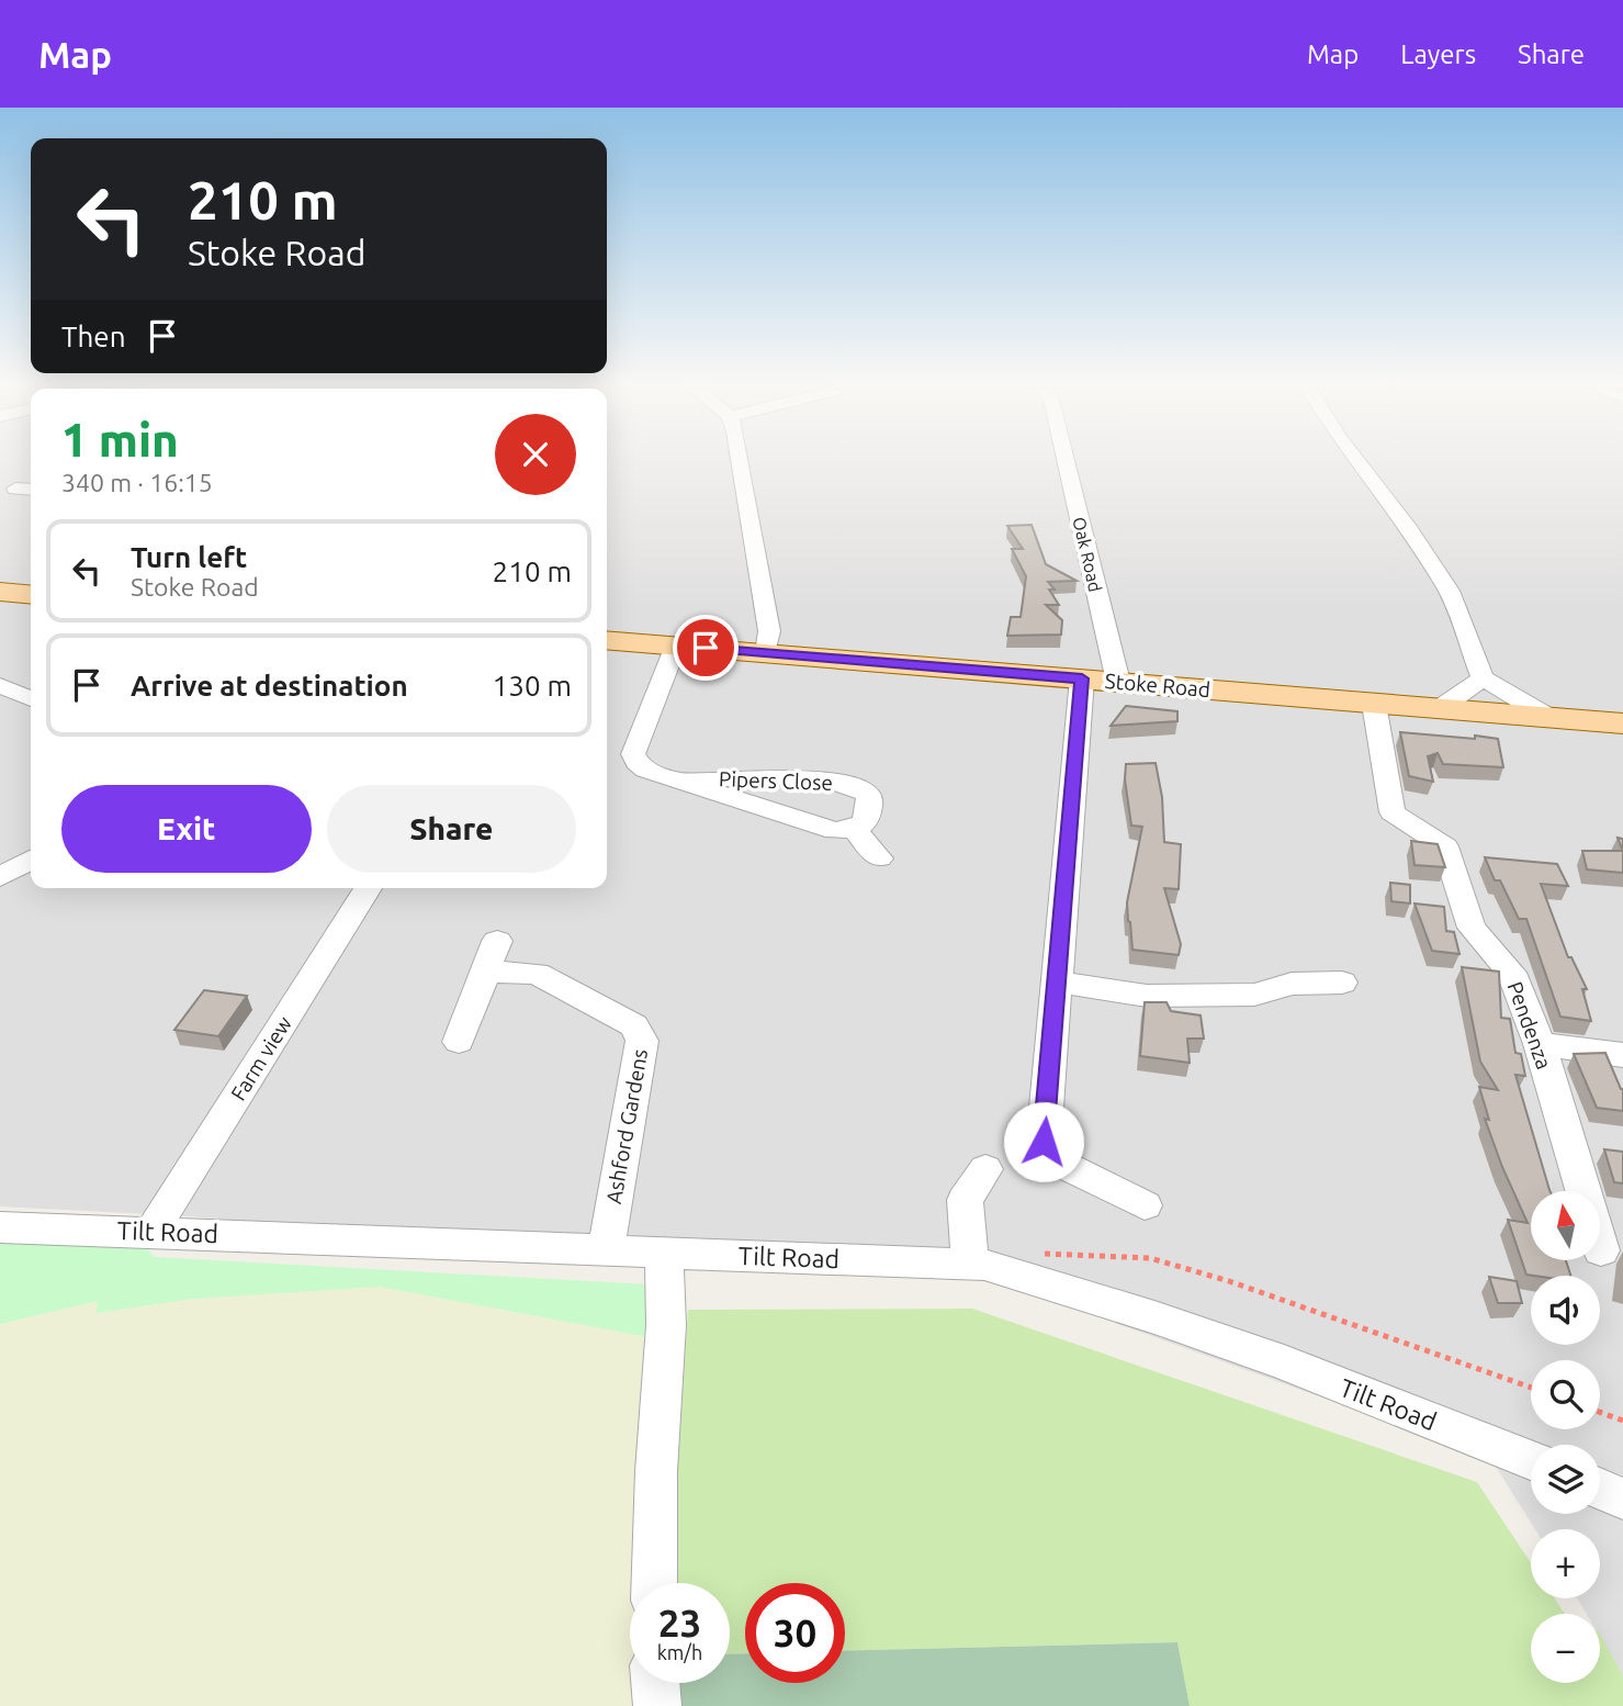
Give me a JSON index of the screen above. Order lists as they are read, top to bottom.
{
  "streets": {
    "main road": ["Stoke Road"],
    "street": [
      "Oak Road",
      "Pipers Close",
      "Pendenza",
      "Farm view",
      "Ashford Gardens",
      "Tilt Road"
    ]
  },
  "crossings": [
    ["Oak Road", "Stoke Road"],
    ["Stoke Road", "Pipers Close"],
    ["Stoke Road", "Pendenza"],
    ["Farm view", "Tilt Road"],
    ["Ashford Gardens", "Tilt Road"]
  ],
  "north": "top",
  "page": {
    "header": "Map",
    "nav": ["Map", "Layers", "Share"],
    "turn": ["210 m", "Stoke Road"],
    "then": "Then",
    "heading": ["1 min", "340 m · 16:15"],
    "list": [
      {
        "name": "Turn left",
        "note": "Stoke Road",
        "value": "210 m"
      },
      {
        "name": "Arrive at destination",
        "value": "130 m"
      }
    ],
    "buttons": ["Exit", "Share"],
    "map_buttons": ["+", "−"],
    "speed": "23 km/h",
    "limit": "30"
  }
}
